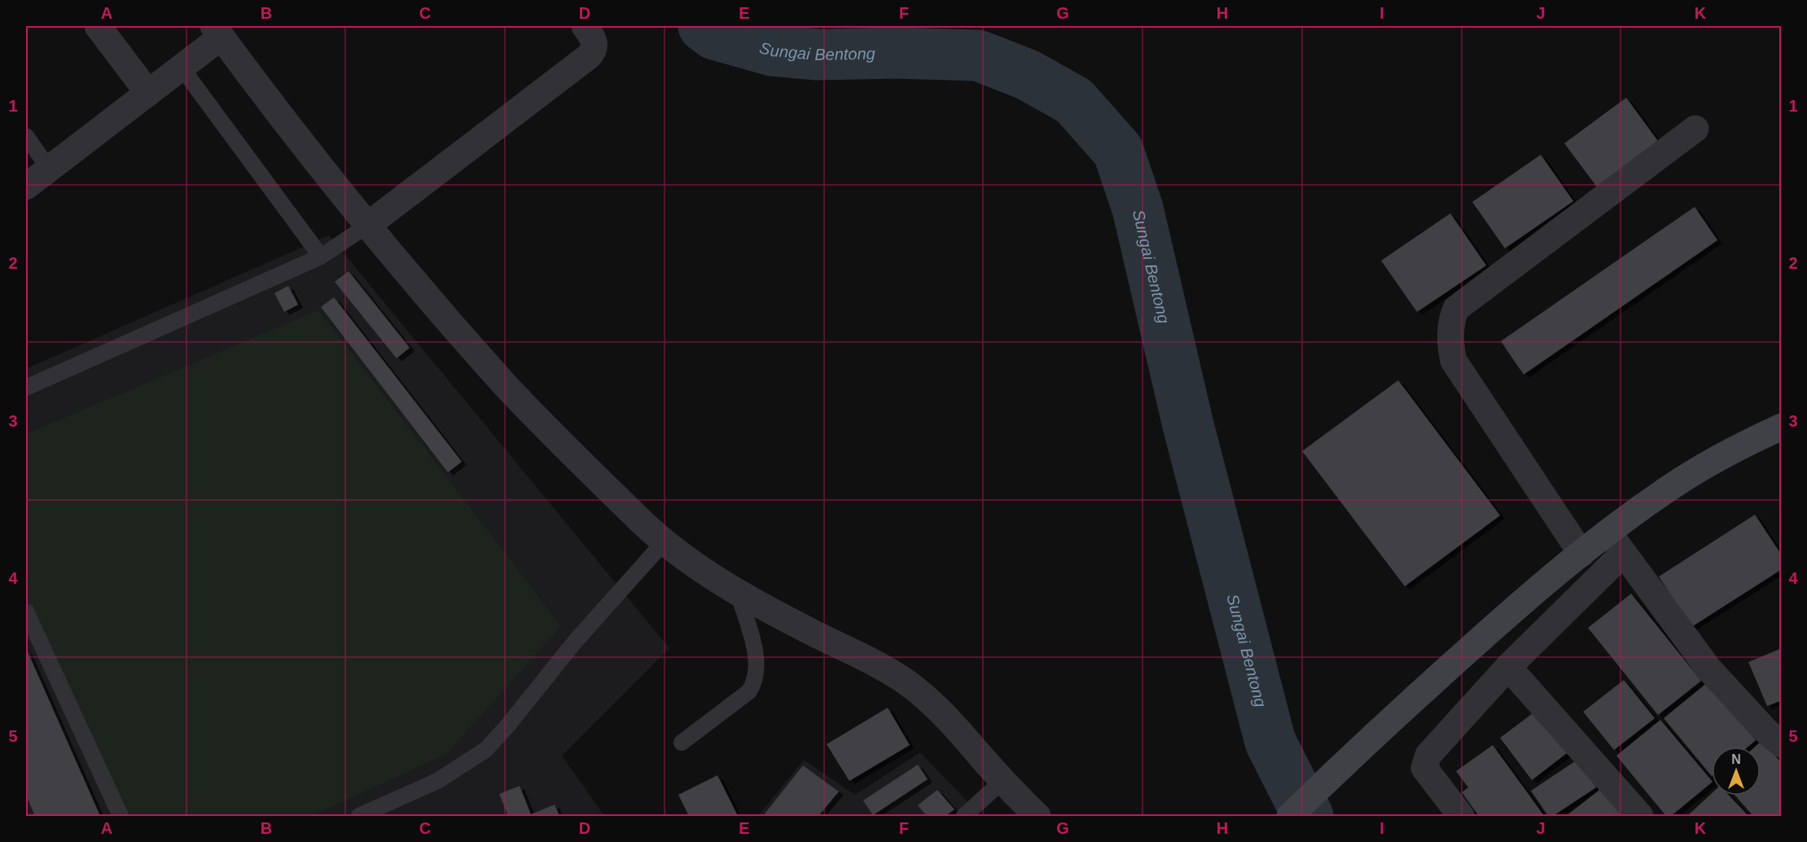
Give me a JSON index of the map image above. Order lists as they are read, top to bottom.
{
  "water": ["Sungai Bentong"],
  "north": "top",
  "grid": {
    "columns": [
      "A",
      "B",
      "C",
      "D",
      "E",
      "F",
      "G",
      "H",
      "I",
      "J",
      "K"
    ],
    "rows": [
      "1",
      "2",
      "3",
      "4",
      "5"
    ]
  }
}
